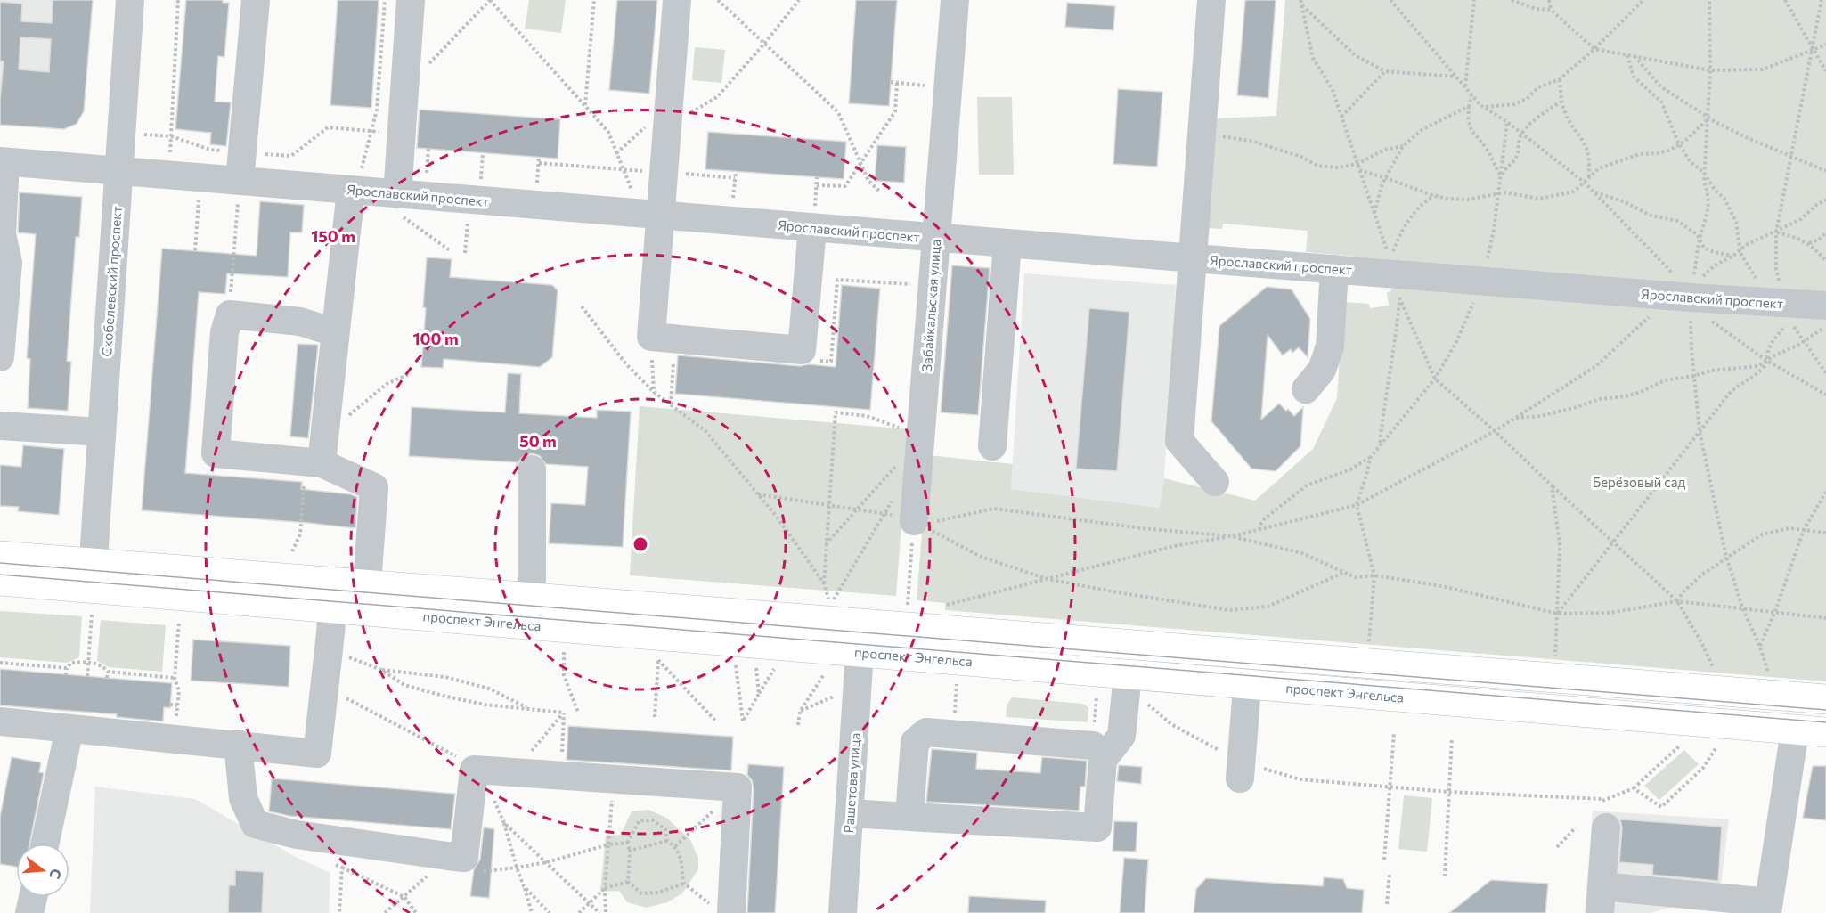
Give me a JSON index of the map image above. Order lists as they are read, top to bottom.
{
  "streets": {
    "main road": ["проспект Энгельса"],
    "street": [
      "Ярославский проспект",
      "Скобелевский проспект",
      "Забайкальская улица",
      "Рашетова улица"
    ]
  },
  "crossings": [
    ["Ярославский проспект", "Скобелевский проспект"],
    ["Ярославский проспект", "Забайкальская улица"],
    ["Скобелевский проспект", "проспект Энгельса"],
    ["проспект Энгельса", "Рашетова улица"]
  ],
  "parks": ["Берёзовый сад"],
  "north": "right",
  "rings": ["150 m", "100 m", "50 m"]
}
